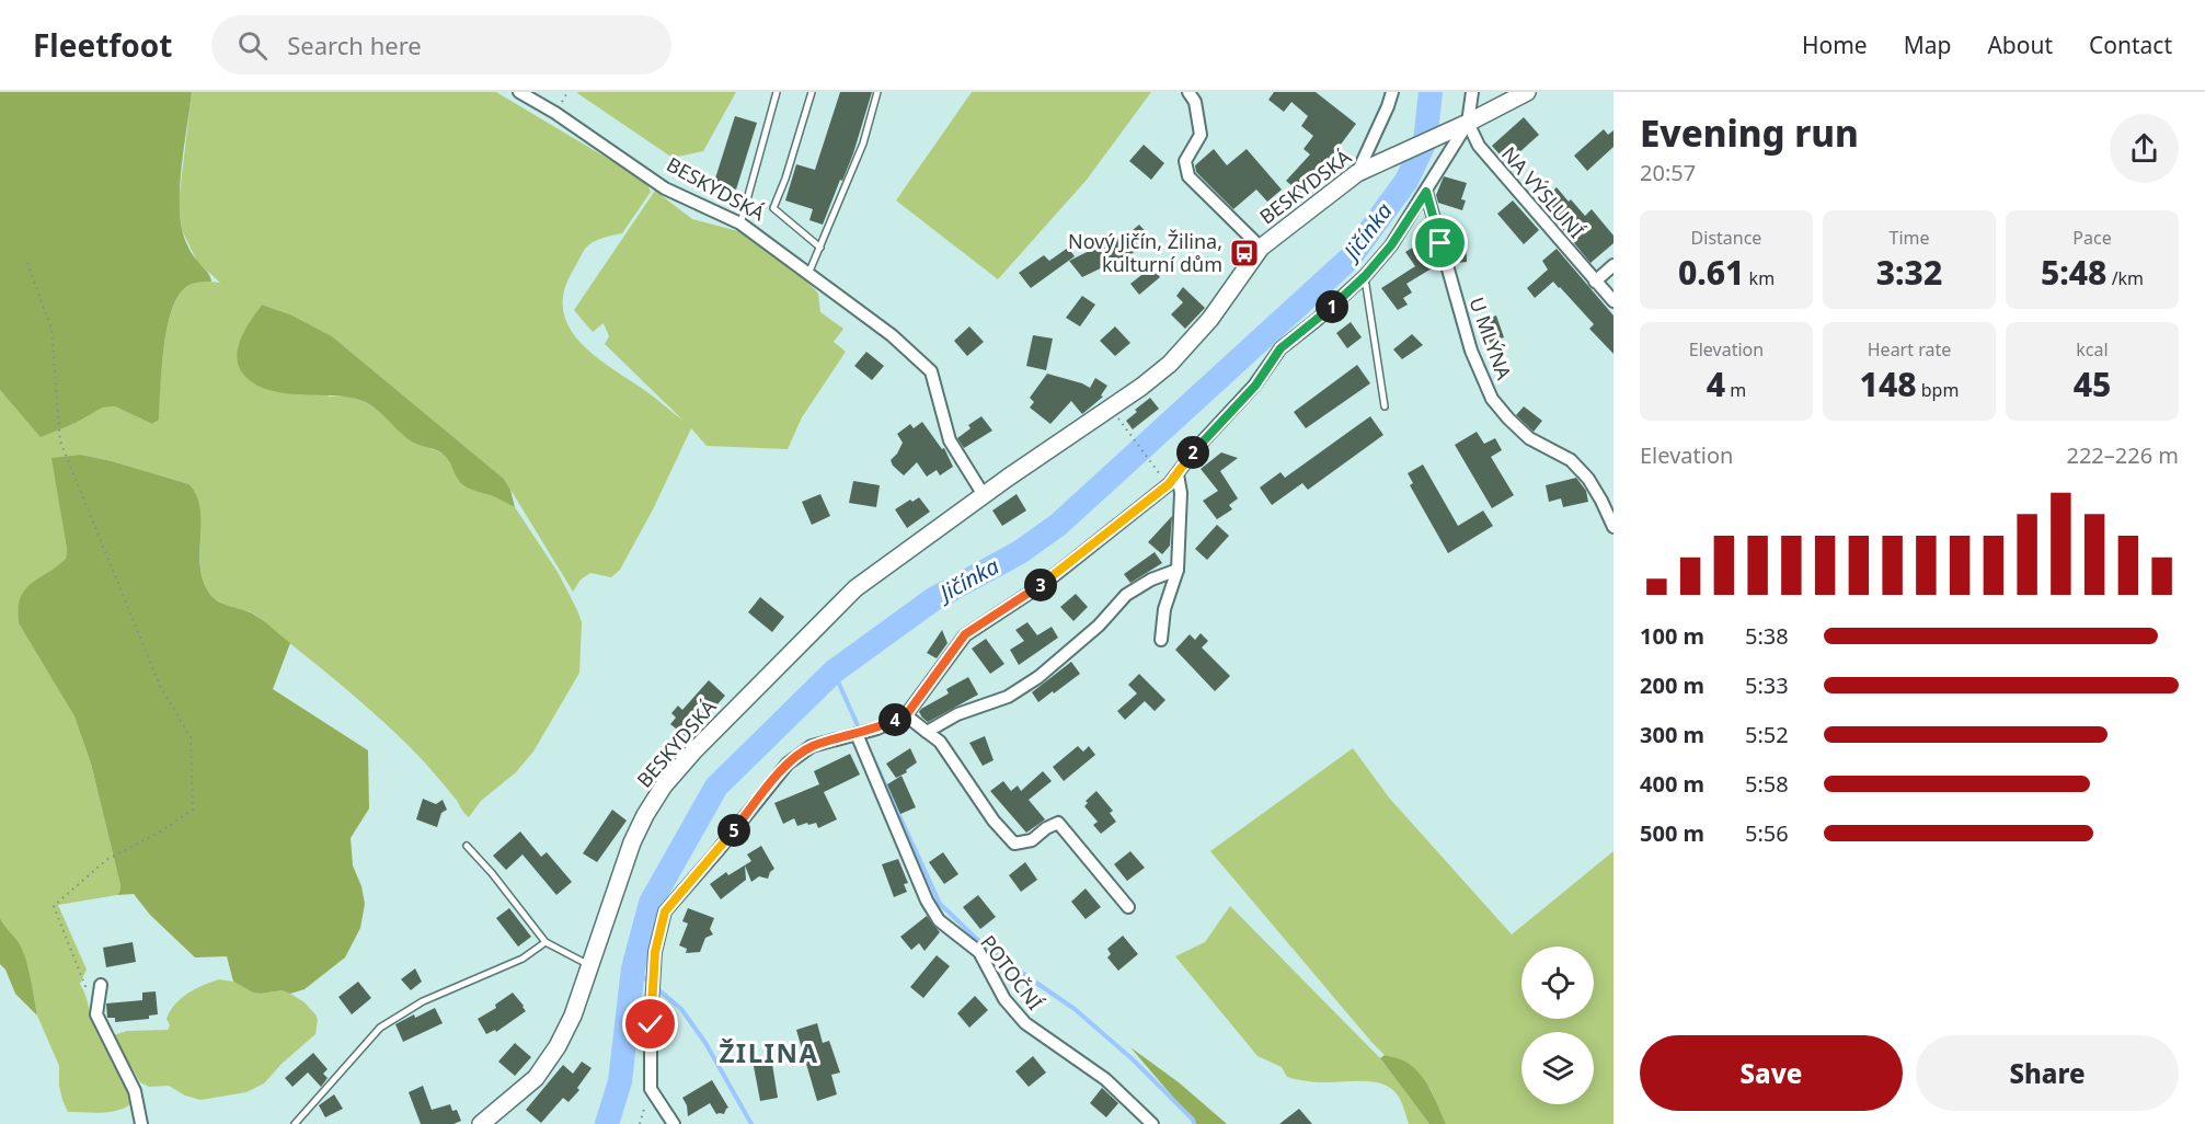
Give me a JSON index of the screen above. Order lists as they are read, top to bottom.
{
  "streets": {
    "street": [
      "BESKYDSKÁ",
      "NA VÝSLUNÍ",
      "U MLÝNA",
      "POTOČNÍ"
    ]
  },
  "crossings": [
    ["BESKYDSKÁ", "NA VÝSLUNÍ"]
  ],
  "districts": ["ŽILINA"],
  "water": ["Jičínka"],
  "places": {
    "bus stop": ["Nový Jičín, Žilina, kulturní dům"]
  },
  "page": {
    "header": "Fleetfoot",
    "search": "Search here",
    "nav": [
      "Home",
      "Map",
      "About",
      "Contact"
    ],
    "heading": ["Evening run", "20:57"],
    "stats": [
      ["Distance", "0.61 km"],
      ["Time", "3:32"],
      ["Pace", "5:48 /km"],
      ["Elevation", "4 m"],
      ["Heart rate", "148 bpm"],
      ["kcal", "45"]
    ],
    "pins": [
      "1",
      "2",
      "3",
      "4",
      "5"
    ],
    "chart": ["Elevation", "222–226 m"],
    "list": [
      {
        "name": "100 m",
        "note": "5:38"
      },
      {
        "name": "200 m",
        "note": "5:33"
      },
      {
        "name": "300 m",
        "note": "5:52"
      },
      {
        "name": "400 m",
        "note": "5:58"
      },
      {
        "name": "500 m",
        "note": "5:56"
      }
    ],
    "buttons": ["Save", "Share"]
  }
}
